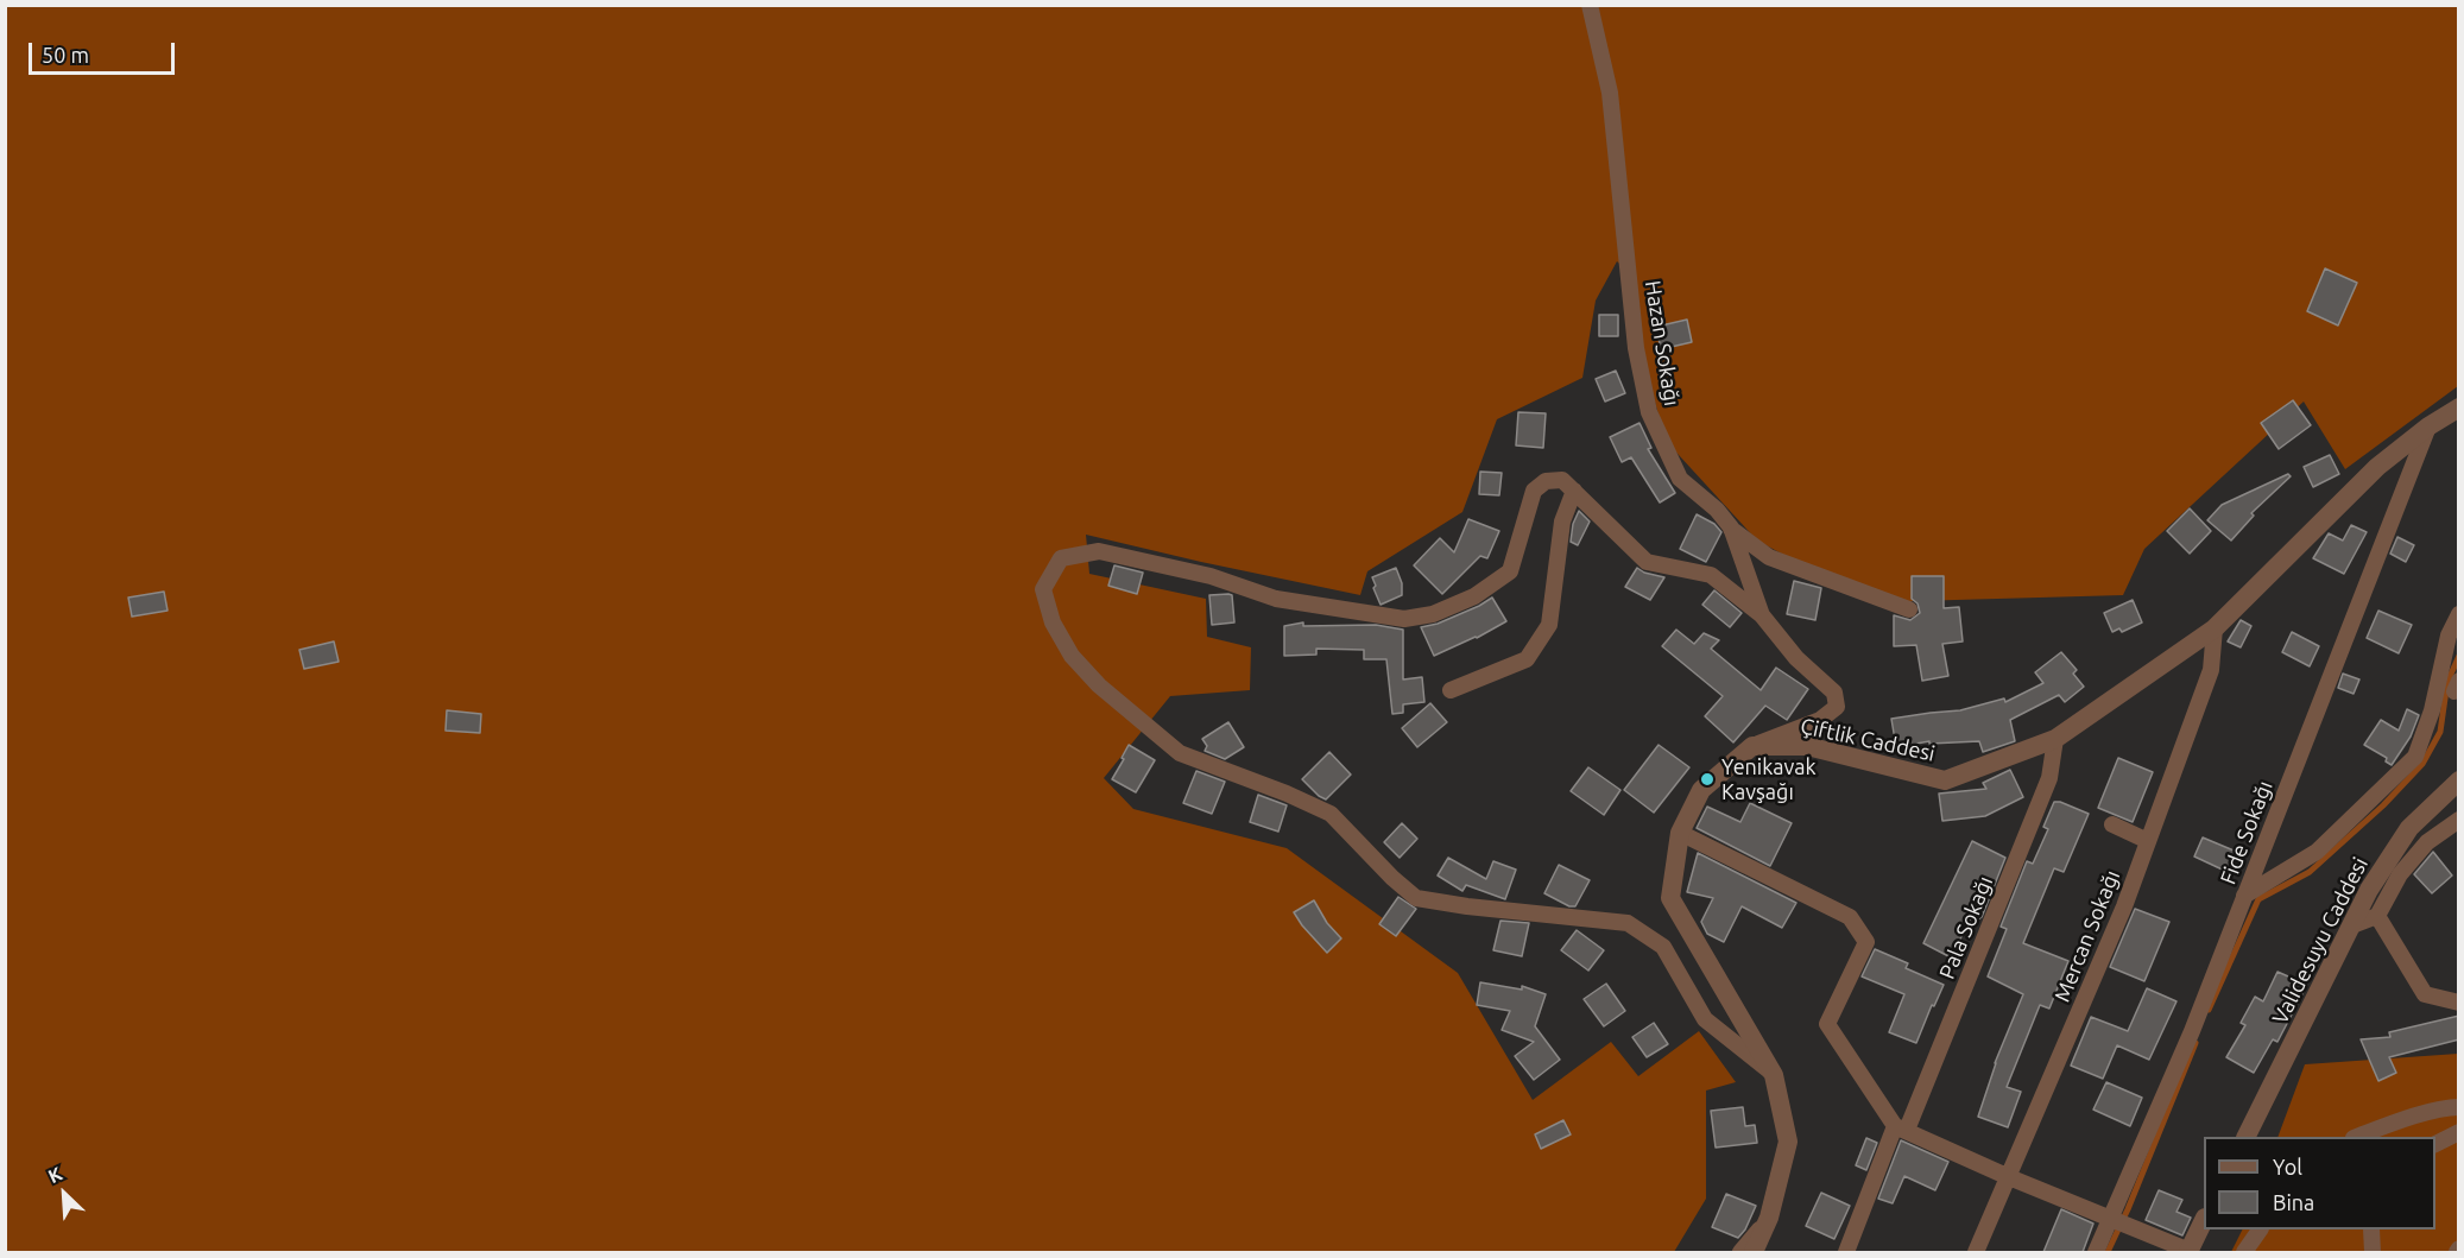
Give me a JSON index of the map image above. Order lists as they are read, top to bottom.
{
  "streets": {
    "street": [
      "Hazan Sokağı",
      "Çiftlik Caddesi",
      "Fide Sokağı",
      "Pala Sokağı",
      "Mercan Sokağı",
      "Validesuyu Caddesi"
    ]
  },
  "crossings": [
    ["Hazan Sokağı", "Çiftlik Caddesi"],
    ["Çiftlik Caddesi", "Fide Sokağı"],
    ["Çiftlik Caddesi", "Pala Sokağı"],
    ["Çiftlik Caddesi", "Mercan Sokağı"]
  ],
  "places": ["Yenikavak Kavşağı"],
  "legend": ["Yol", "Bina"],
  "scale_bar": "50 m",
  "north": "top left"
}
